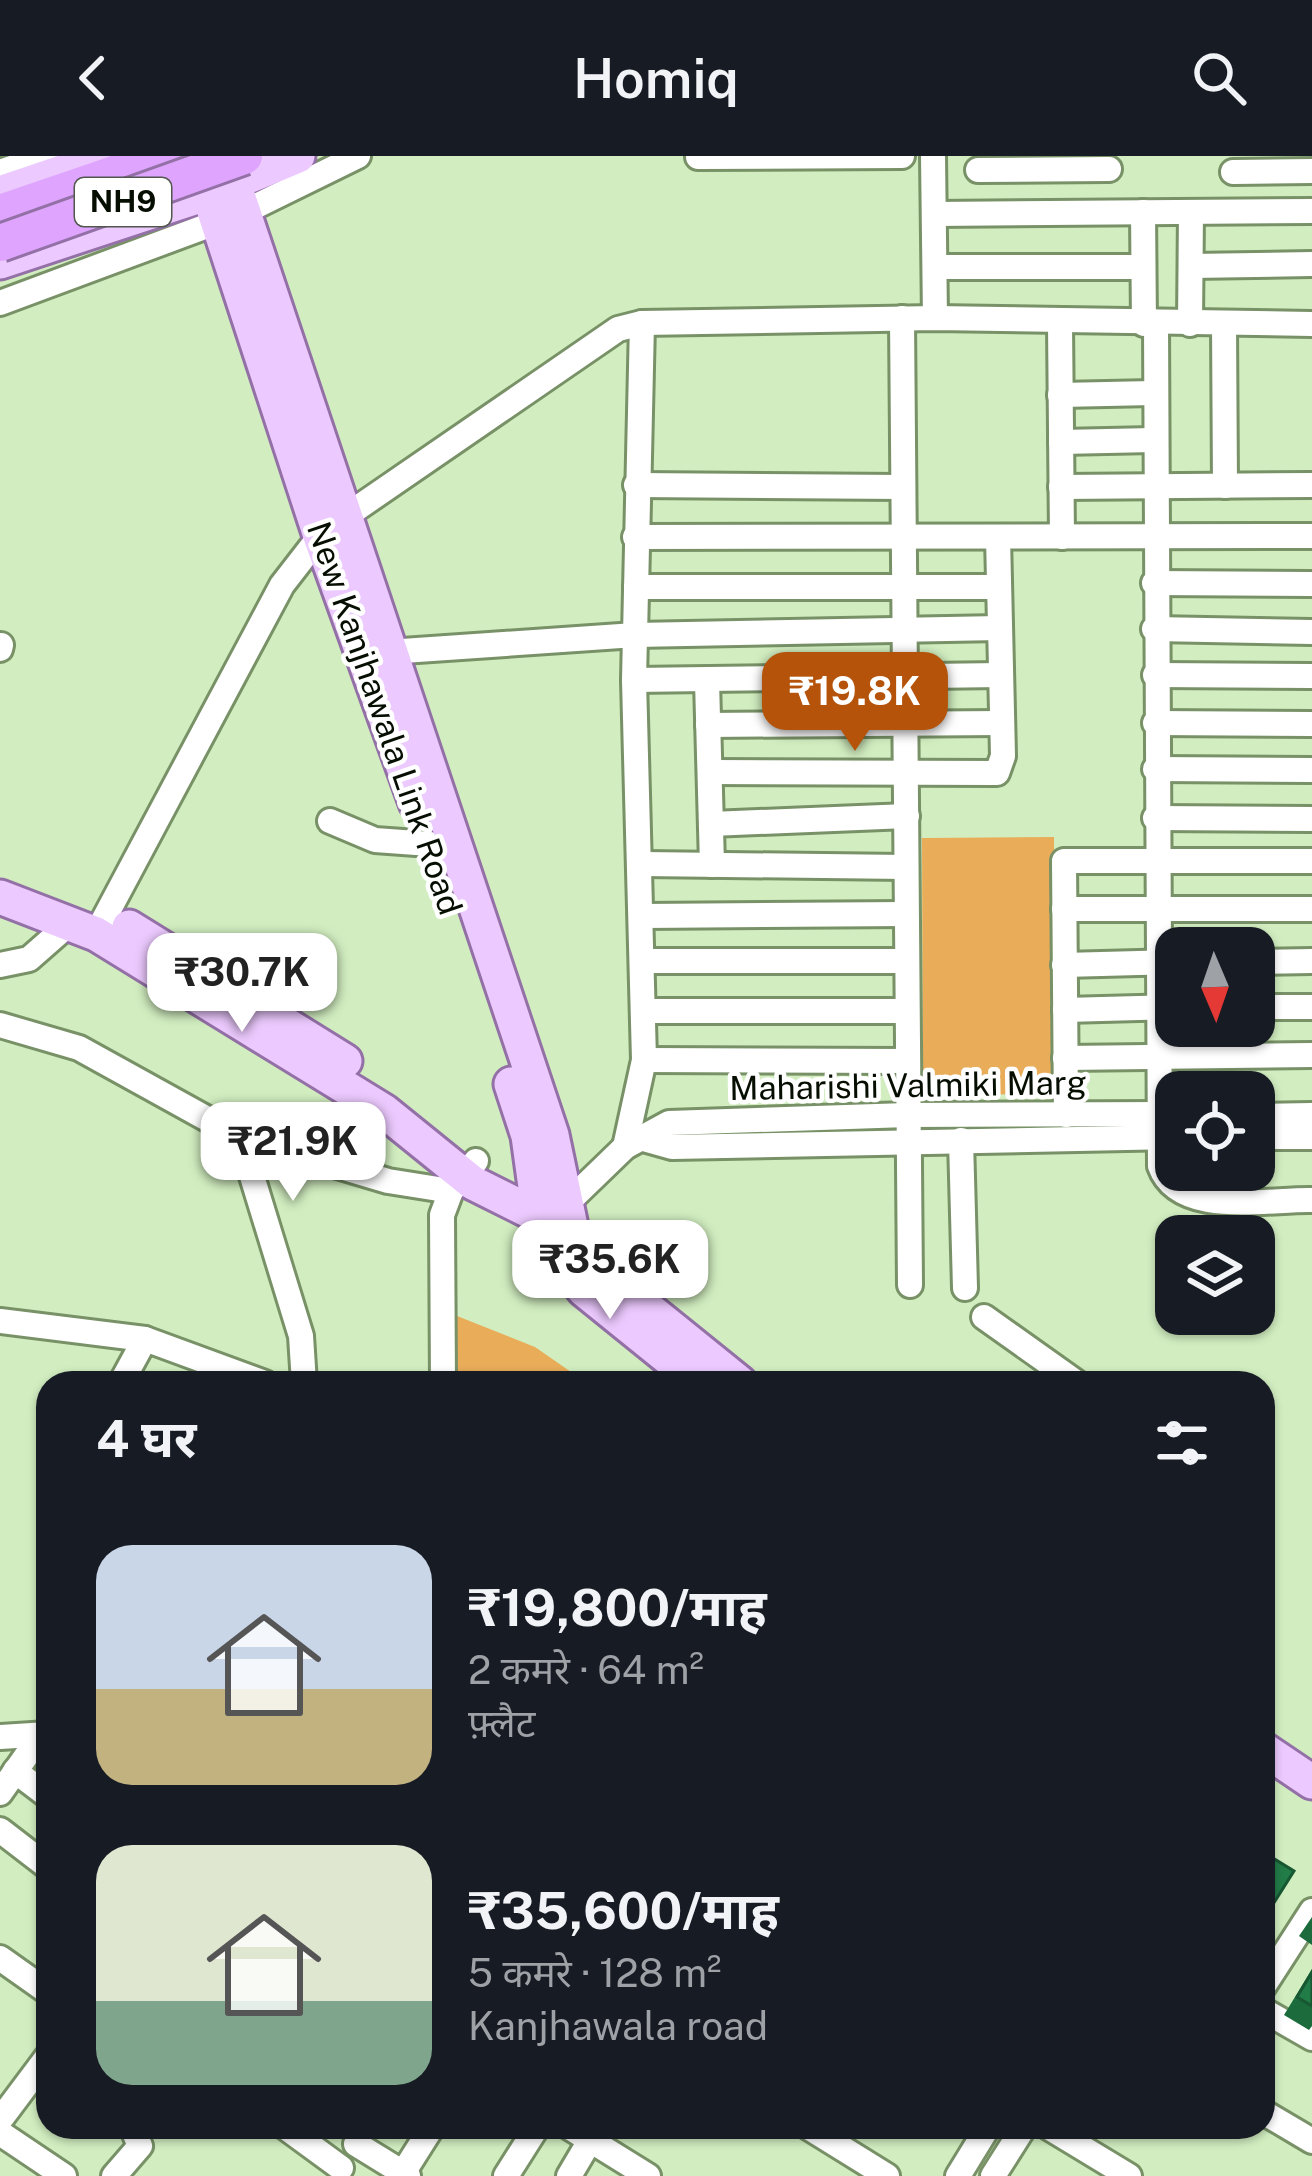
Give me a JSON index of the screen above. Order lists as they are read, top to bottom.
{
  "streets": {
    "highway": ["NH9"],
    "main road": ["New Kanjhawala Link Road"],
    "street": ["Maharishi Valmiki Marg"]
  },
  "crossings": [
    ["NH9", "New Kanjhawala Link Road"],
    ["New Kanjhawala Link Road", "Maharishi Valmiki Marg"]
  ],
  "north": "bottom",
  "page": {
    "header": "Homiq",
    "price": [
      "₹19.8K",
      "₹30.7K",
      "₹21.9K",
      "₹35.6K"
    ],
    "heading": "4 घर",
    "list": [
      {
        "name": "₹19,800/माह",
        "note": "2 कमरे · 64 m² · फ़्लैट"
      },
      {
        "name": "₹35,600/माह",
        "note": "5 कमरे · 128 m² · Kanjhawala road"
      }
    ]
  }
}
